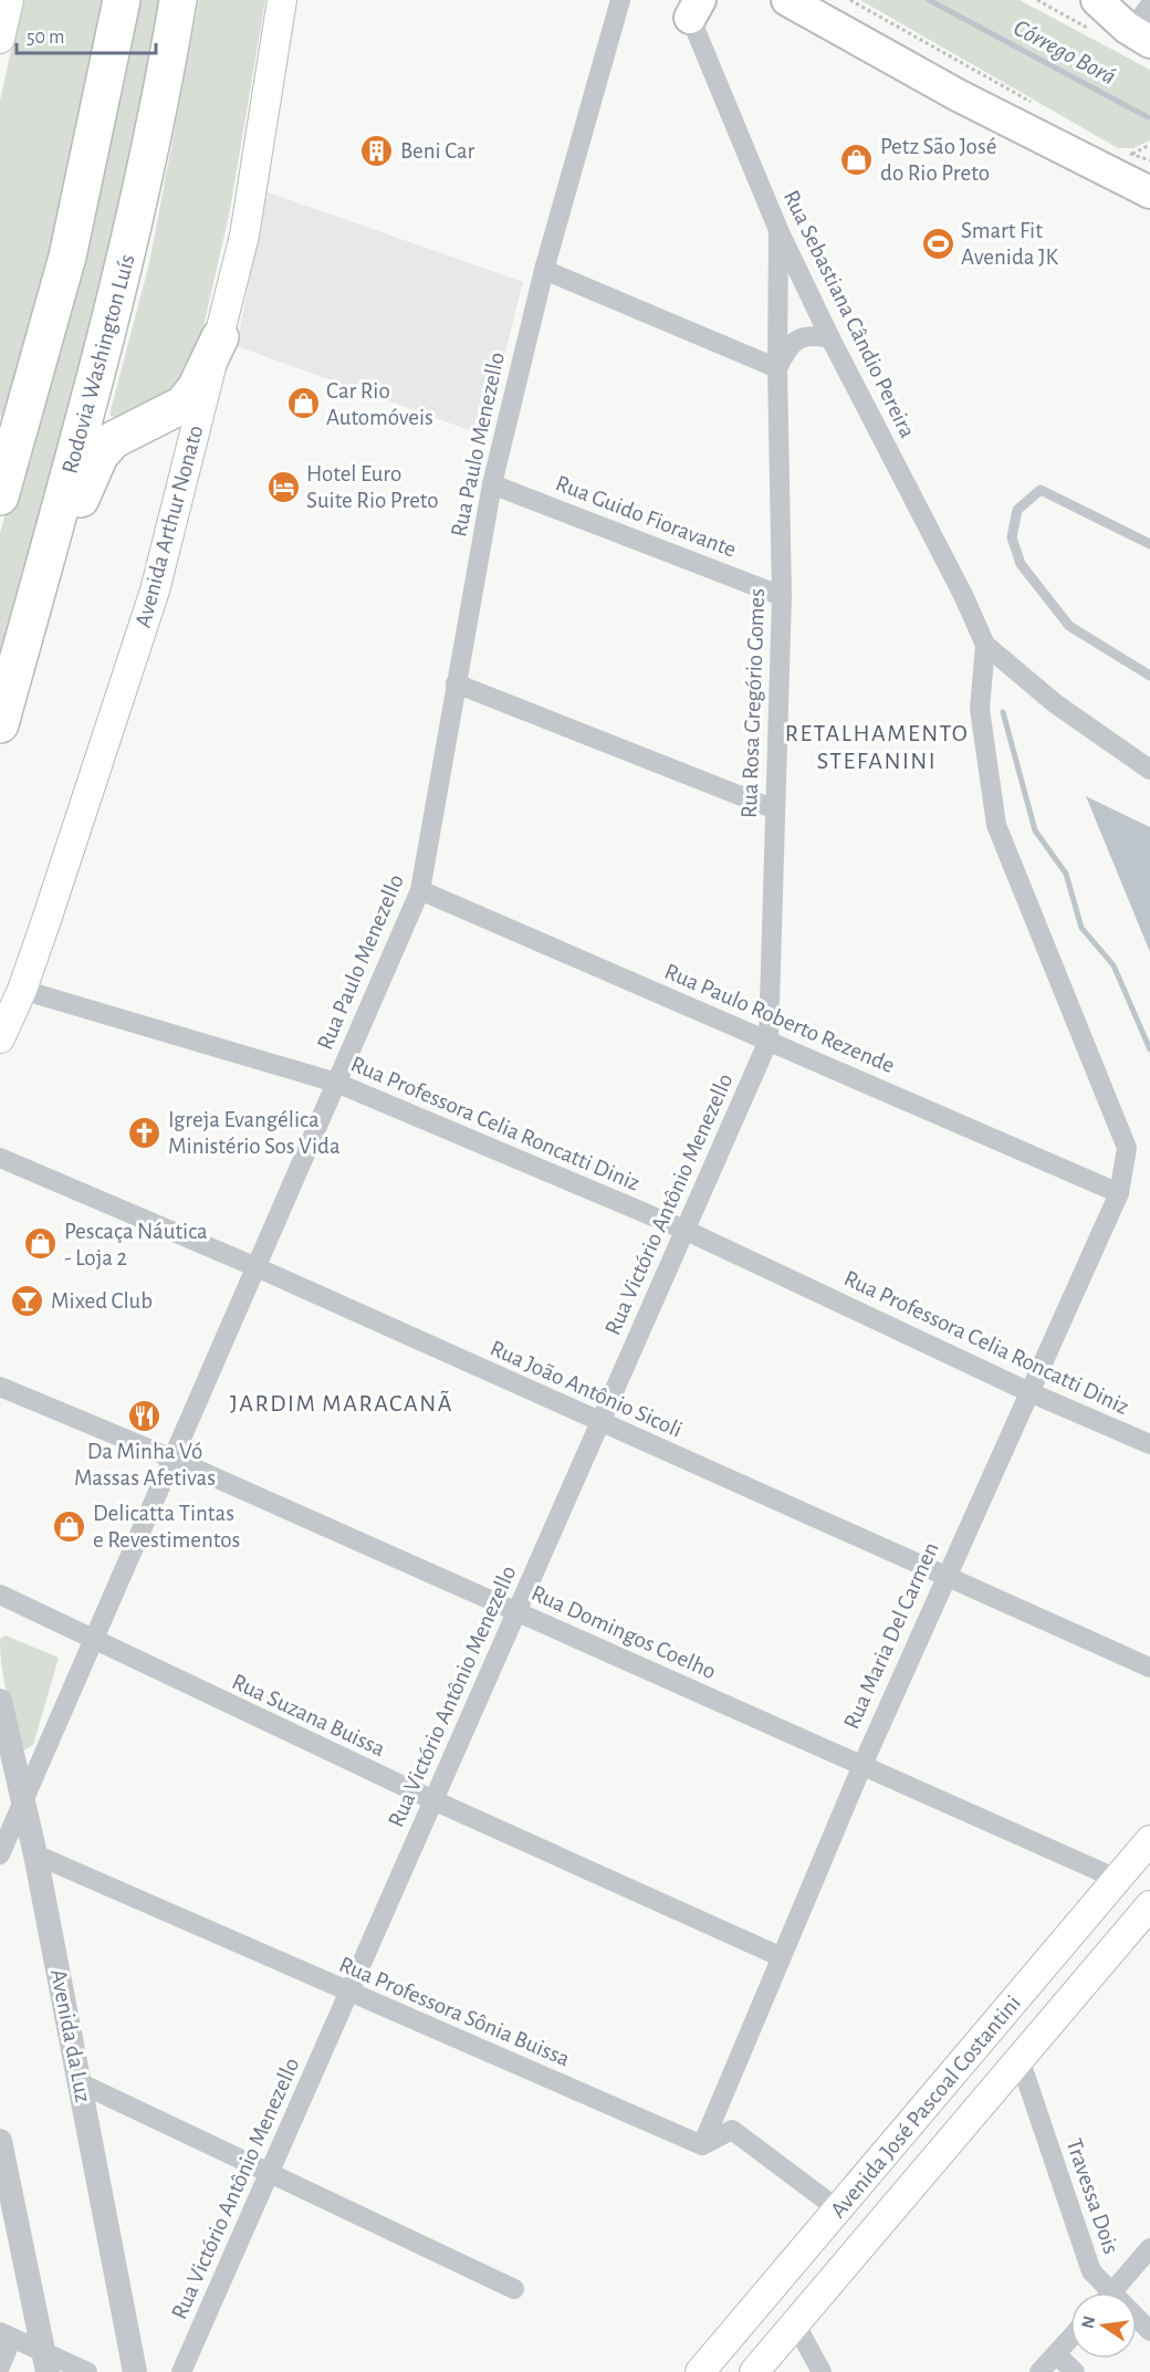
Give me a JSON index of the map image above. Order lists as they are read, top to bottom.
{
  "streets": {
    "highway": ["Rodovia Washington Luís"],
    "main road": ["Avenida Arthur Nonato", "Avenida José Pascoal Costantini"],
    "street": [
      "Rua Sebastiana Cândio Pereira",
      "Rua Paulo Menezello",
      "Rua Guido Fioravante",
      "Rua Rosa Gregório Gomes",
      "Rua Paulo Roberto Rezende",
      "Rua Professora Celia Roncatti Diniz",
      "Rua Victório Antônio Menezello",
      "Rua João Antônio Sicoli",
      "Rua Domingos Coelho",
      "Rua Maria Del Carmen",
      "Rua Suzana Buissa",
      "Rua Professora Sônia Buissa",
      "Avenida da Luz",
      "Travessa Dois"
    ]
  },
  "crossings": [
    ["Rua Sebastiana Cândio Pereira", "Rua Rosa Gregório Gomes"],
    ["Rua Sebastiana Cândio Pereira", "Rua Maria Del Carmen"],
    ["Rua Paulo Menezello", "Rua Guido Fioravante"],
    ["Rua Paulo Menezello", "Rua Paulo Roberto Rezende"],
    ["Rua Paulo Menezello", "Rua Professora Celia Roncatti Diniz"],
    ["Rua Paulo Menezello", "Rua João Antônio Sicoli"],
    ["Rua Paulo Menezello", "Rua Domingos Coelho"],
    ["Rua Paulo Menezello", "Rua Suzana Buissa"],
    ["Rua Paulo Menezello", "Avenida da Luz"],
    ["Rua Guido Fioravante", "Rua Rosa Gregório Gomes"],
    ["Avenida Arthur Nonato", "Rua Professora Celia Roncatti Diniz"],
    ["Rua Rosa Gregório Gomes", "Rua Paulo Roberto Rezende"],
    ["Rua Rosa Gregório Gomes", "Rua Victório Antônio Menezello"],
    ["Rua Paulo Roberto Rezende", "Rua Victório Antônio Menezello"],
    ["Rua Paulo Roberto Rezende", "Rua Maria Del Carmen"],
    ["Rua Professora Celia Roncatti Diniz", "Rua Victório Antônio Menezello"],
    ["Rua Professora Celia Roncatti Diniz", "Rua Maria Del Carmen"],
    ["Rua Victório Antônio Menezello", "Rua João Antônio Sicoli"],
    ["Rua Victório Antônio Menezello", "Rua Domingos Coelho"],
    ["Rua Victório Antônio Menezello", "Rua Suzana Buissa"],
    ["Rua Victório Antônio Menezello", "Rua Professora Sônia Buissa"],
    ["Rua João Antônio Sicoli", "Rua Maria Del Carmen"],
    ["Rua Domingos Coelho", "Rua Maria Del Carmen"],
    ["Rua Domingos Coelho", "Avenida José Pascoal Costantini"],
    ["Rua Maria Del Carmen", "Rua Suzana Buissa"],
    ["Rua Maria Del Carmen", "Rua Professora Sônia Buissa"],
    ["Rua Professora Sônia Buissa", "Avenida da Luz"],
    ["Avenida José Pascoal Costantini", "Travessa Dois"]
  ],
  "districts": ["RETALHAMENTO STEFANINI", "JARDIM MARACANÃ"],
  "water": ["Córrego Borá"],
  "places": {
    "building": ["Beni Car"],
    "shop": [
      "Petz São José do Rio Preto",
      "Car Rio Automóveis",
      "Pescaça Náutica - Loja 2",
      "Delicatta Tintas e Revestimentos"
    ],
    "sports": ["Smart Fit Avenida JK"],
    "hotel": ["Hotel Euro Suite Rio Preto"],
    "church": ["Igreja Evangélica Ministério Sos Vida"],
    "bar": ["Mixed Club"],
    "restaurant": ["Da Minha Vó Massas Afetivas"]
  },
  "scale_bar": "50 m",
  "north": "left"
}
